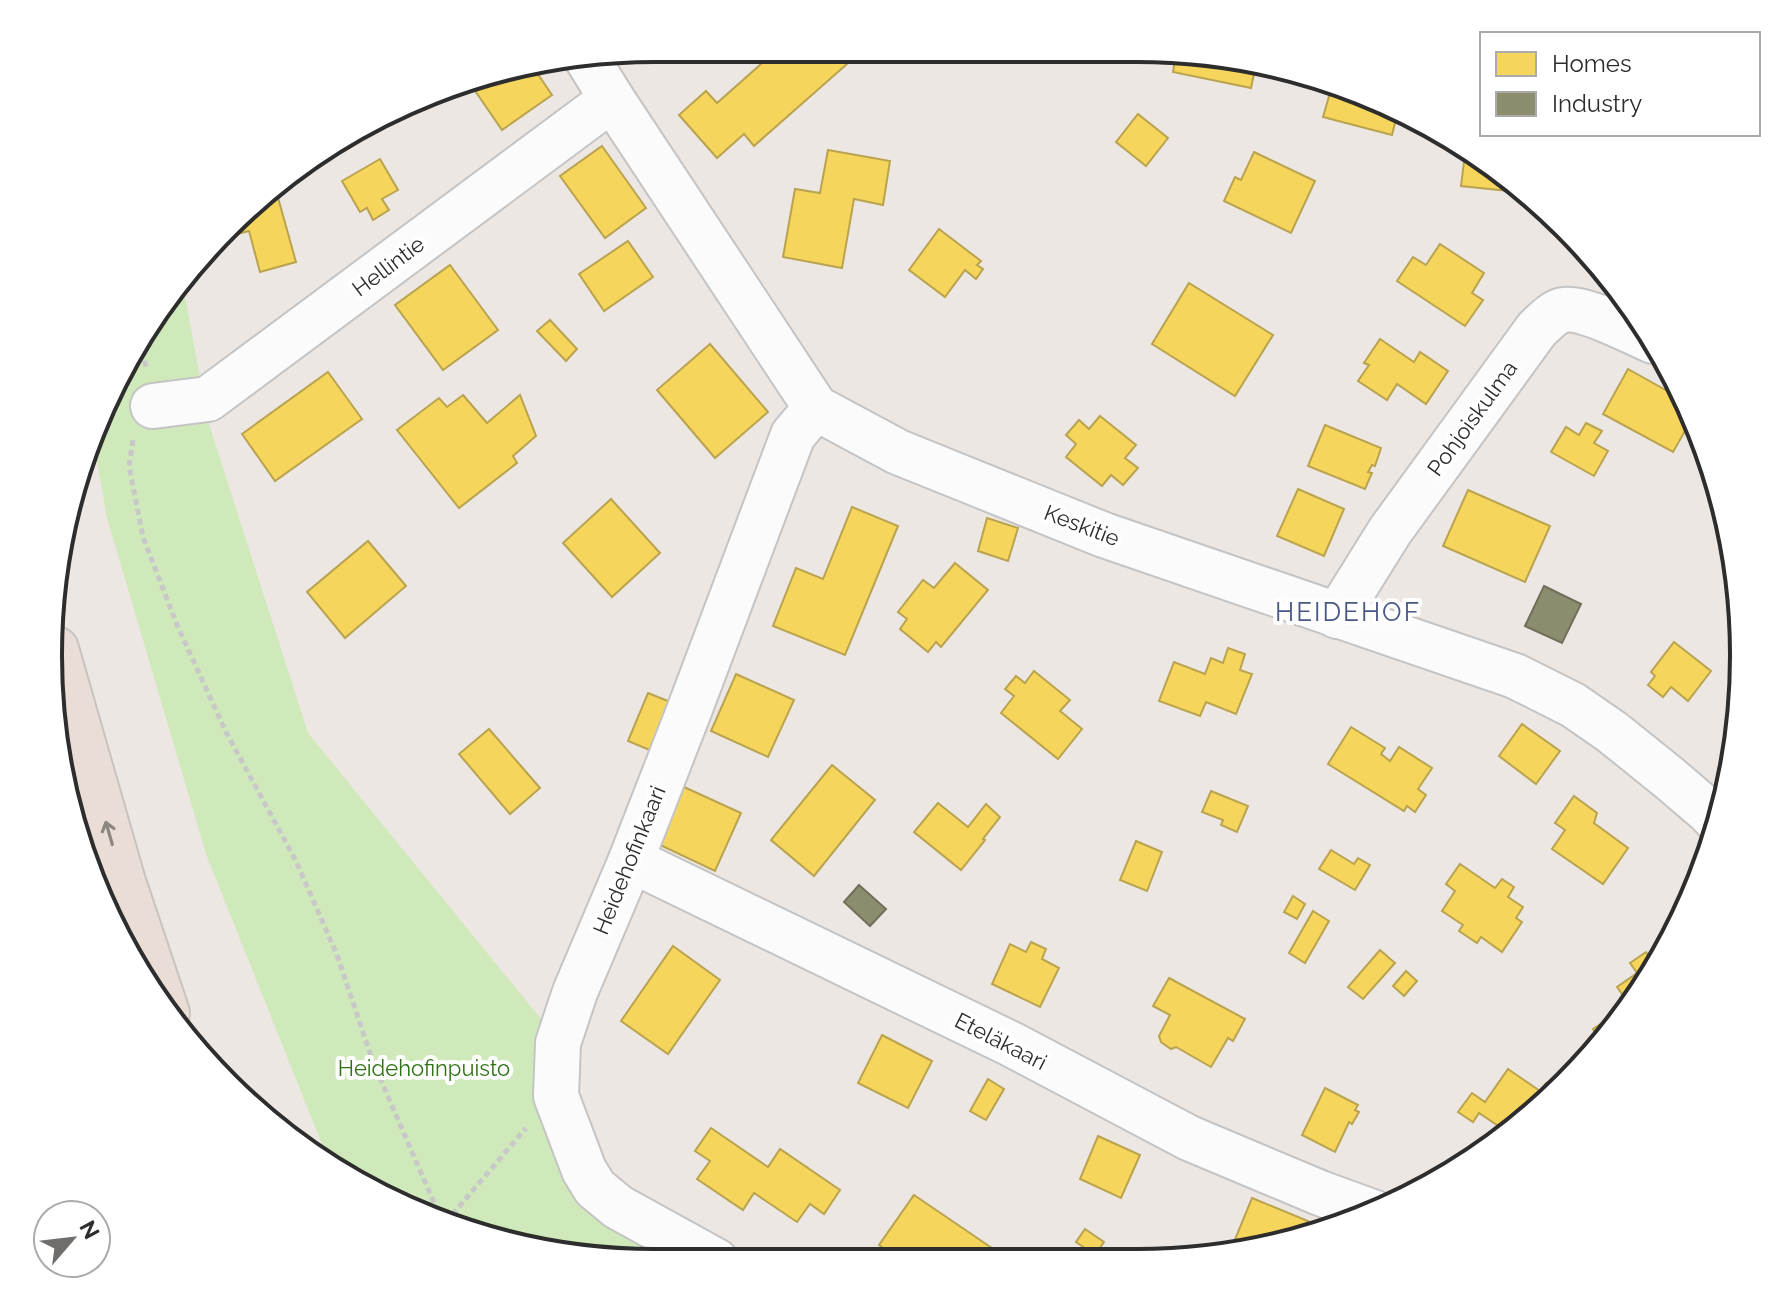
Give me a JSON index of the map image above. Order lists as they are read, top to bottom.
{
  "streets": {
    "street": [
      "Hellintie",
      "Pohjoiskulma",
      "Keskitie",
      "Heidehofinkaari",
      "Eteläkaari"
    ]
  },
  "crossings": [
    ["Hellintie", "Keskitie"],
    ["Pohjoiskulma", "Keskitie"],
    ["Keskitie", "Heidehofinkaari"],
    ["Heidehofinkaari", "Eteläkaari"]
  ],
  "districts": ["HEIDEHOF"],
  "parks": ["Heidehofinpuisto"],
  "legend": ["Homes", "Industry"],
  "north": "top right"
}
